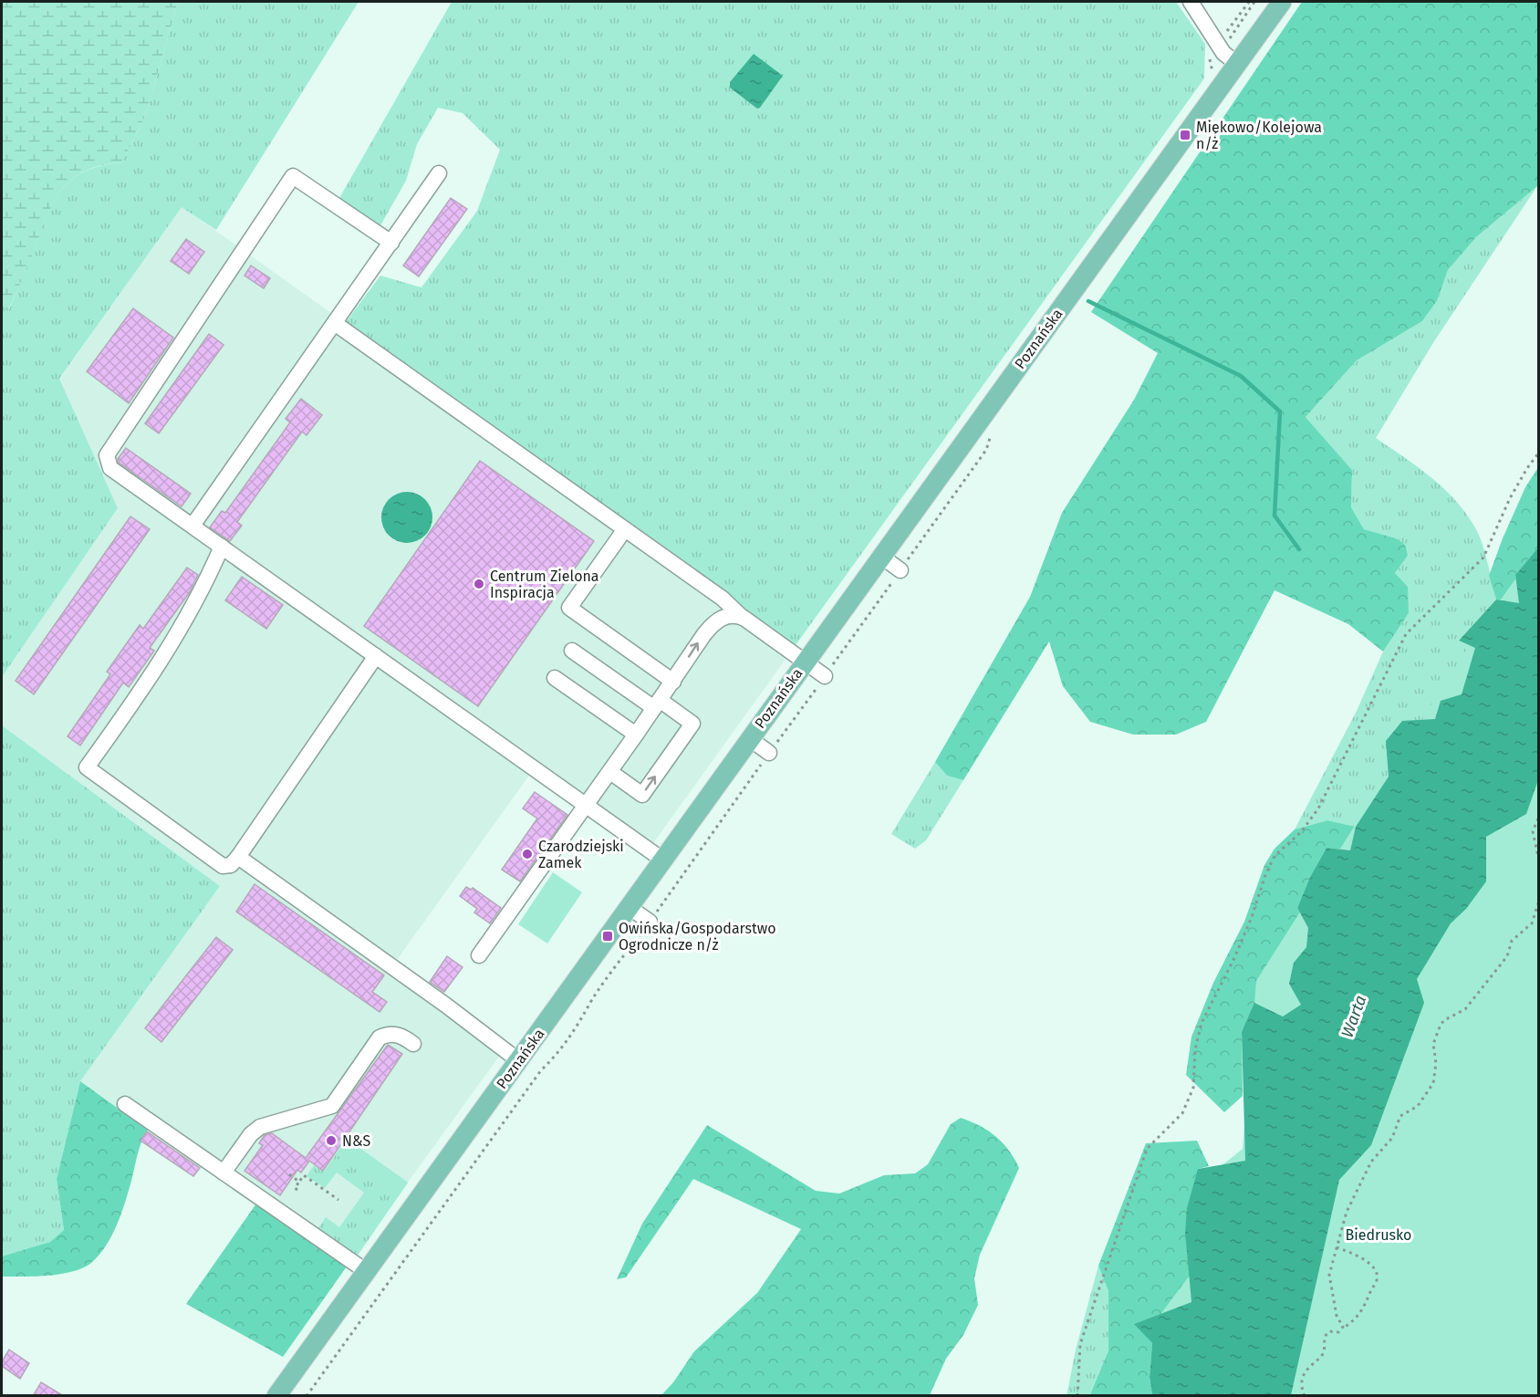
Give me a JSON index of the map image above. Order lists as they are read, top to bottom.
{
  "streets": {
    "main road": ["Poznańska"]
  },
  "water": ["Warta"],
  "parks": ["Biedrusko"],
  "places": {
    "transit": ["Miękowo/Kolejowa n/ż", "Owińska/Gospodarstwo Ogrodnicze n/ż"],
    "other": ["Centrum Zielona Inspiracja", "Czarodziejski Zamek", "N&S"]
  }
}
